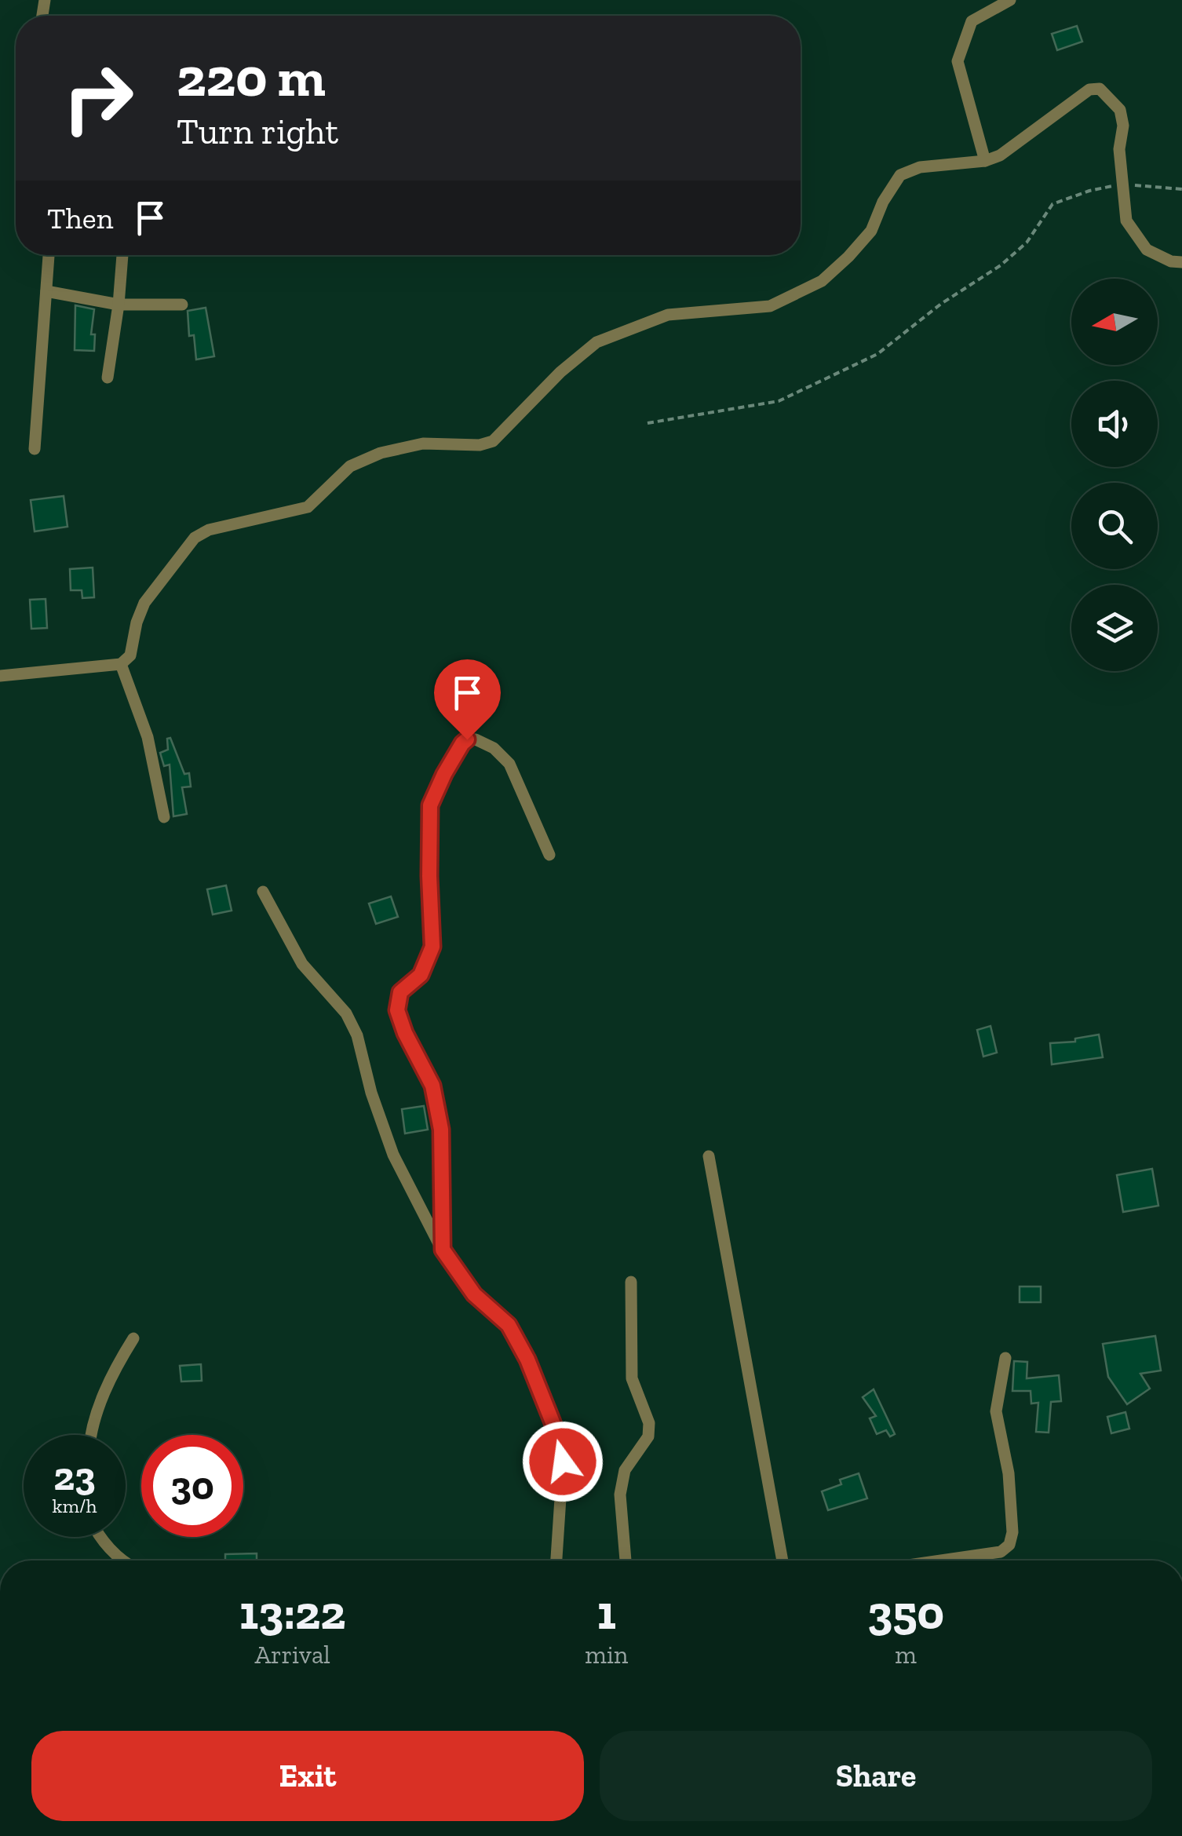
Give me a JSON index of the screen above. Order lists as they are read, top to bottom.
{
  "north": "left",
  "page": {
    "turn": ["220 m", "Turn right"],
    "then": "Then",
    "speed": "23 km/h",
    "limit": "30",
    "eta": [
      "13:22",
      "Arrival",
      "1",
      "min",
      "350",
      "m"
    ],
    "buttons": ["Exit", "Share"]
  }
}
